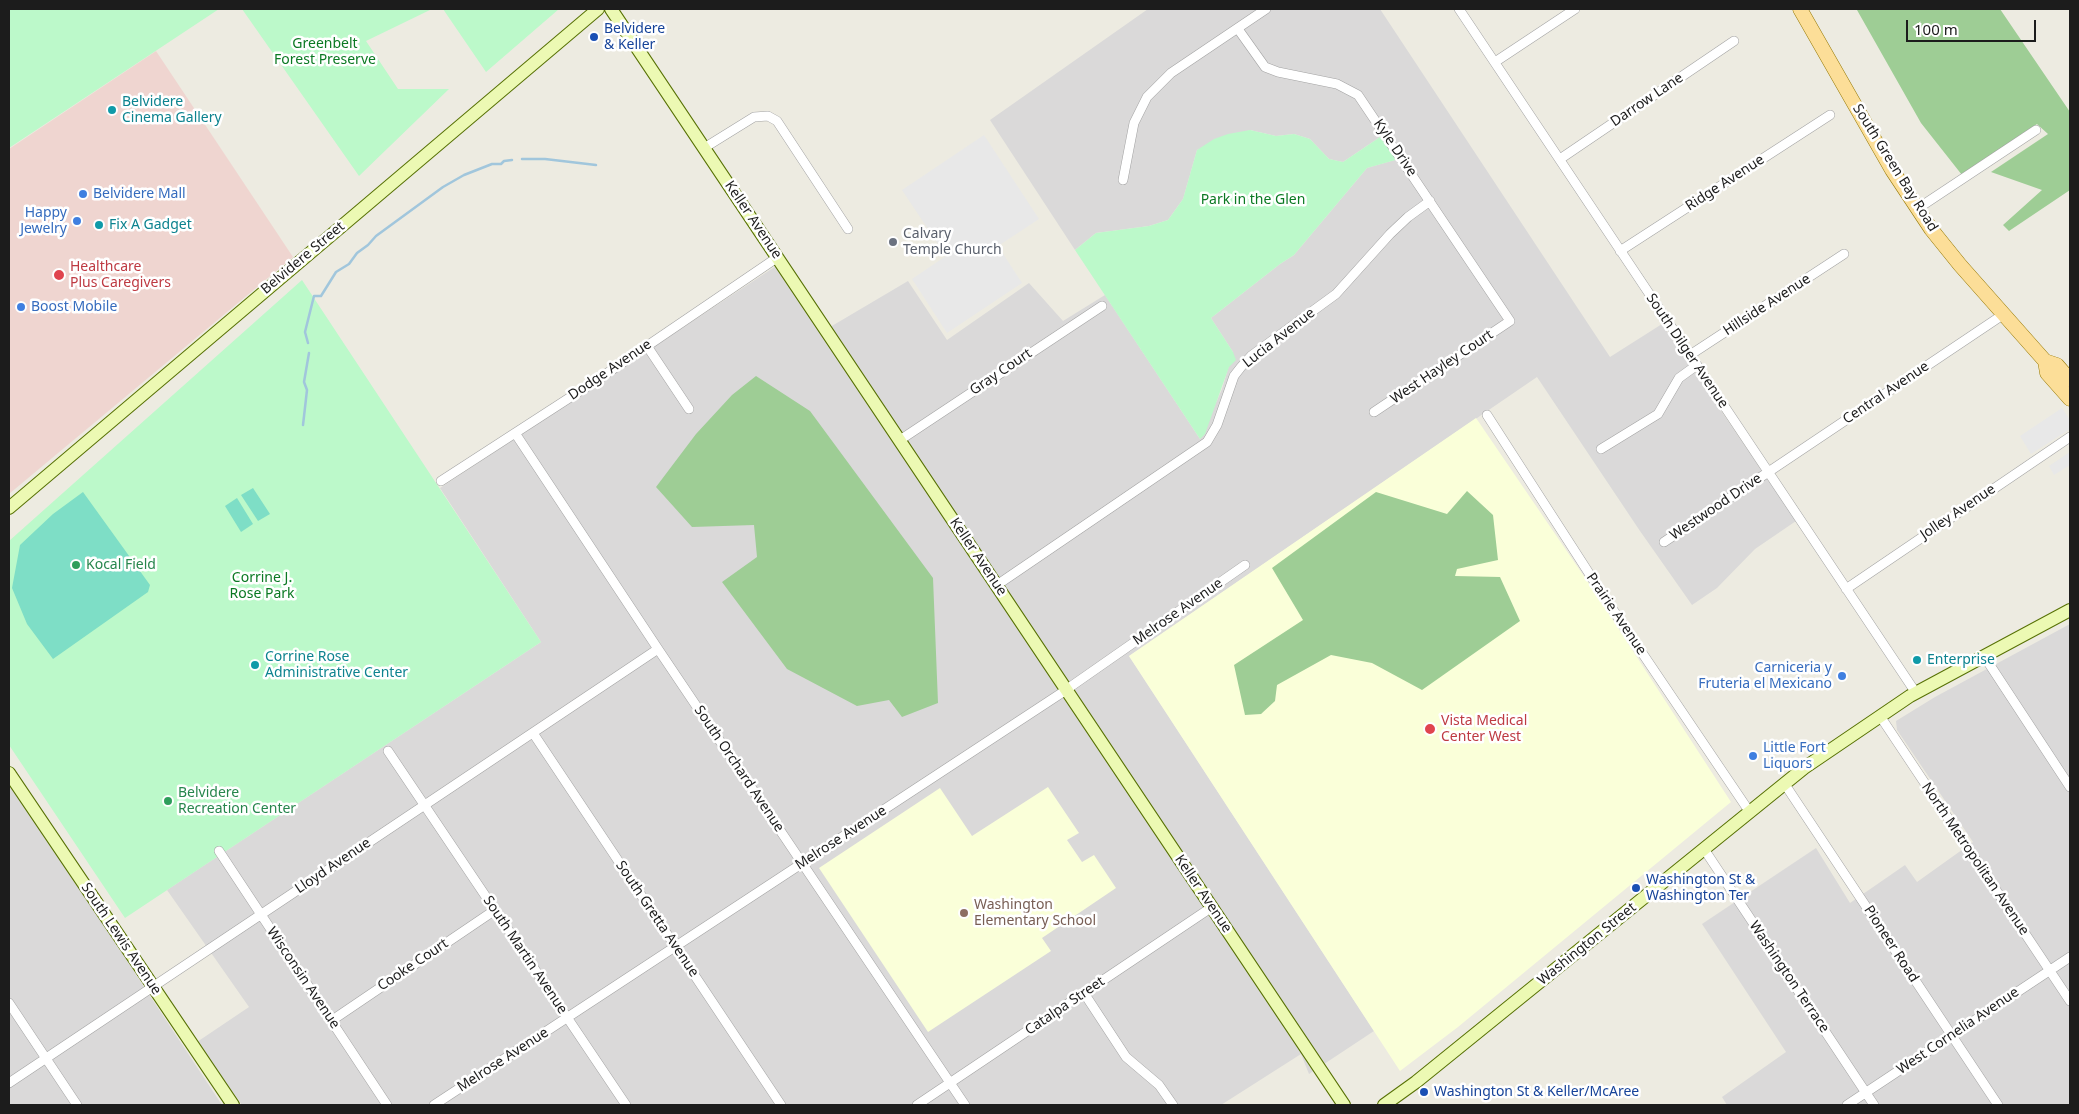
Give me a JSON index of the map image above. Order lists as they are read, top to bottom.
{
  "streets": {
    "main road": [
      "South Green Bay Road",
      "Keller Avenue",
      "Belvidere Street",
      "South Lewis Avenue",
      "Washington Street"
    ],
    "street": [
      "Darrow Lane",
      "Kyle Drive",
      "Ridge Avenue",
      "Hillside Avenue",
      "Lucia Avenue",
      "South Dilger Avenue",
      "West Hayley Court",
      "Dodge Avenue",
      "Gray Court",
      "Central Avenue",
      "Westwood Drive",
      "Jolley Avenue",
      "Melrose Avenue",
      "Prairie Avenue",
      "South Orchard Avenue",
      "North Metropolitan Avenue",
      "Lloyd Avenue",
      "South Gretta Avenue",
      "Pioneer Road",
      "South Martin Avenue",
      "Cooke Court",
      "Washington Terrace",
      "Wisconsin Avenue",
      "Catalpa Street",
      "West Cornelia Avenue"
    ]
  },
  "crossings": [
    ["Darrow Lane", "South Dilger Avenue"],
    ["Kyle Drive", "Lucia Avenue"],
    ["Kyle Drive", "West Hayley Court"],
    ["South Green Bay Road", "Central Avenue"],
    ["Ridge Avenue", "South Dilger Avenue"],
    ["Keller Avenue", "Lucia Avenue"],
    ["Keller Avenue", "Dodge Avenue"],
    ["Keller Avenue", "Gray Court"],
    ["Keller Avenue", "Melrose Avenue"],
    ["Keller Avenue", "Catalpa Street"],
    ["Hillside Avenue", "South Dilger Avenue"],
    ["South Dilger Avenue", "Central Avenue"],
    ["South Dilger Avenue", "Westwood Drive"],
    ["South Dilger Avenue", "Jolley Avenue"],
    ["South Dilger Avenue", "Washington Street"],
    ["Dodge Avenue", "South Orchard Avenue"],
    ["Central Avenue", "Westwood Drive"],
    ["Melrose Avenue", "South Orchard Avenue"],
    ["Melrose Avenue", "South Gretta Avenue"],
    ["Melrose Avenue", "South Martin Avenue"],
    ["Prairie Avenue", "Washington Street"],
    ["South Orchard Avenue", "Lloyd Avenue"],
    ["South Orchard Avenue", "Catalpa Street"],
    ["North Metropolitan Avenue", "Washington Street"],
    ["North Metropolitan Avenue", "West Cornelia Avenue"],
    ["Lloyd Avenue", "South Gretta Avenue"],
    ["Lloyd Avenue", "South Lewis Avenue"],
    ["Lloyd Avenue", "South Martin Avenue"],
    ["Lloyd Avenue", "Wisconsin Avenue"],
    ["Washington Street", "Pioneer Road"],
    ["Washington Street", "Washington Terrace"],
    ["Pioneer Road", "West Cornelia Avenue"],
    ["South Martin Avenue", "Cooke Court"],
    ["Cooke Court", "Wisconsin Avenue"],
    ["Washington Terrace", "West Cornelia Avenue"]
  ],
  "parks": ["Greenbelt Forest Preserve", "Park in the Glen", "Corrine J. Rose Park"],
  "places": [
    "Belvidere & Keller",
    "Belvidere Cinema Gallery",
    "Belvidere Mall",
    "Happy Jewelry",
    "Fix A Gadget",
    "Calvary Temple Church",
    "Healthcare Plus Caregivers",
    "Boost Mobile",
    "Kocal Field",
    "Enterprise",
    "Corrine Rose Administrative Center",
    "Carniceria y Fruteria el Mexicano",
    "Vista Medical Center West",
    "Little Fort Liquors",
    "Belvidere Recreation Center",
    "Washington St & Washington Ter",
    "Washington Elementary School",
    "Washington St & Keller/McAree"
  ],
  "scale_bar": "100 m"
}
